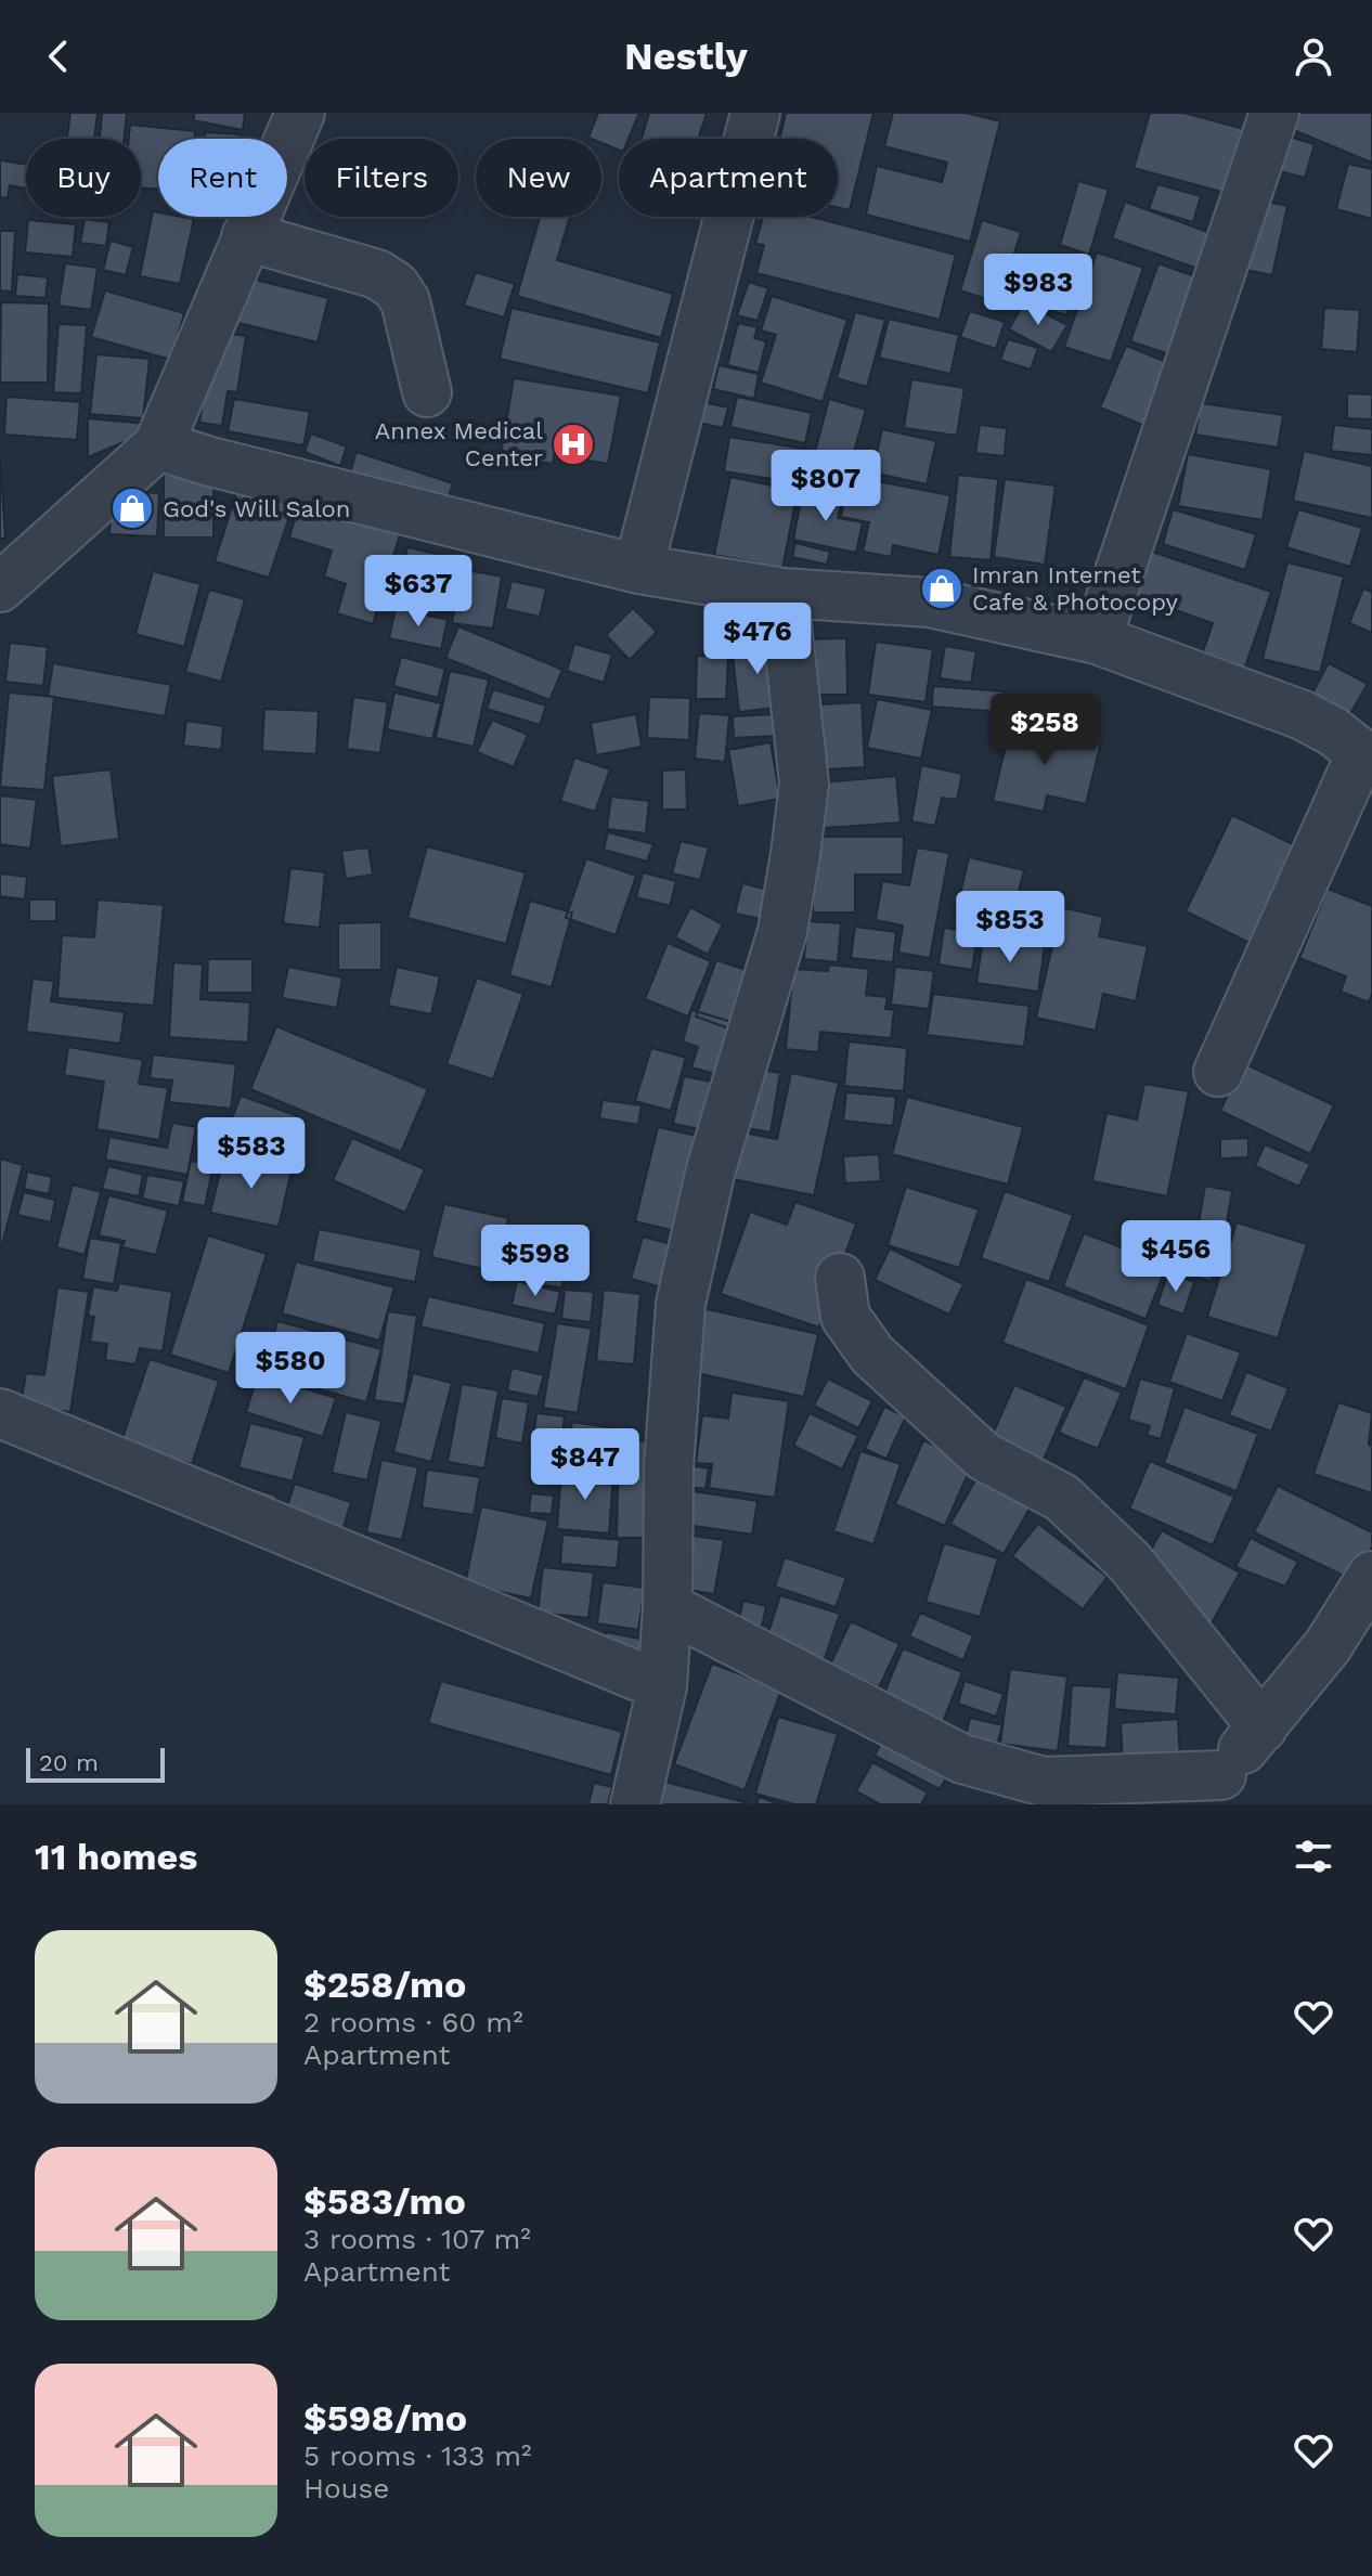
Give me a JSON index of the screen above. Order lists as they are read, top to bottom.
{
  "places": {
    "hospital": ["Annex Medical Center"],
    "shop": ["God's Will Salon", "Imran Internet Cafe & Photocopy"]
  },
  "scale_bar": "20 m",
  "page": {
    "header": "Nestly",
    "chip": [
      "Buy",
      "Rent",
      "Filters",
      "New",
      "Apartment"
    ],
    "price": [
      "$983",
      "$807",
      "$637",
      "$476",
      "$258",
      "$853",
      "$583",
      "$456",
      "$598",
      "$580",
      "$847"
    ],
    "scale": "20 m",
    "heading": "11 homes",
    "list": [
      {
        "name": "$258/mo",
        "note": "2 rooms · 60 m² · Apartment"
      },
      {
        "name": "$583/mo",
        "note": "3 rooms · 107 m² · Apartment"
      },
      {
        "name": "$598/mo",
        "note": "5 rooms · 133 m² · House"
      }
    ]
  }
}
